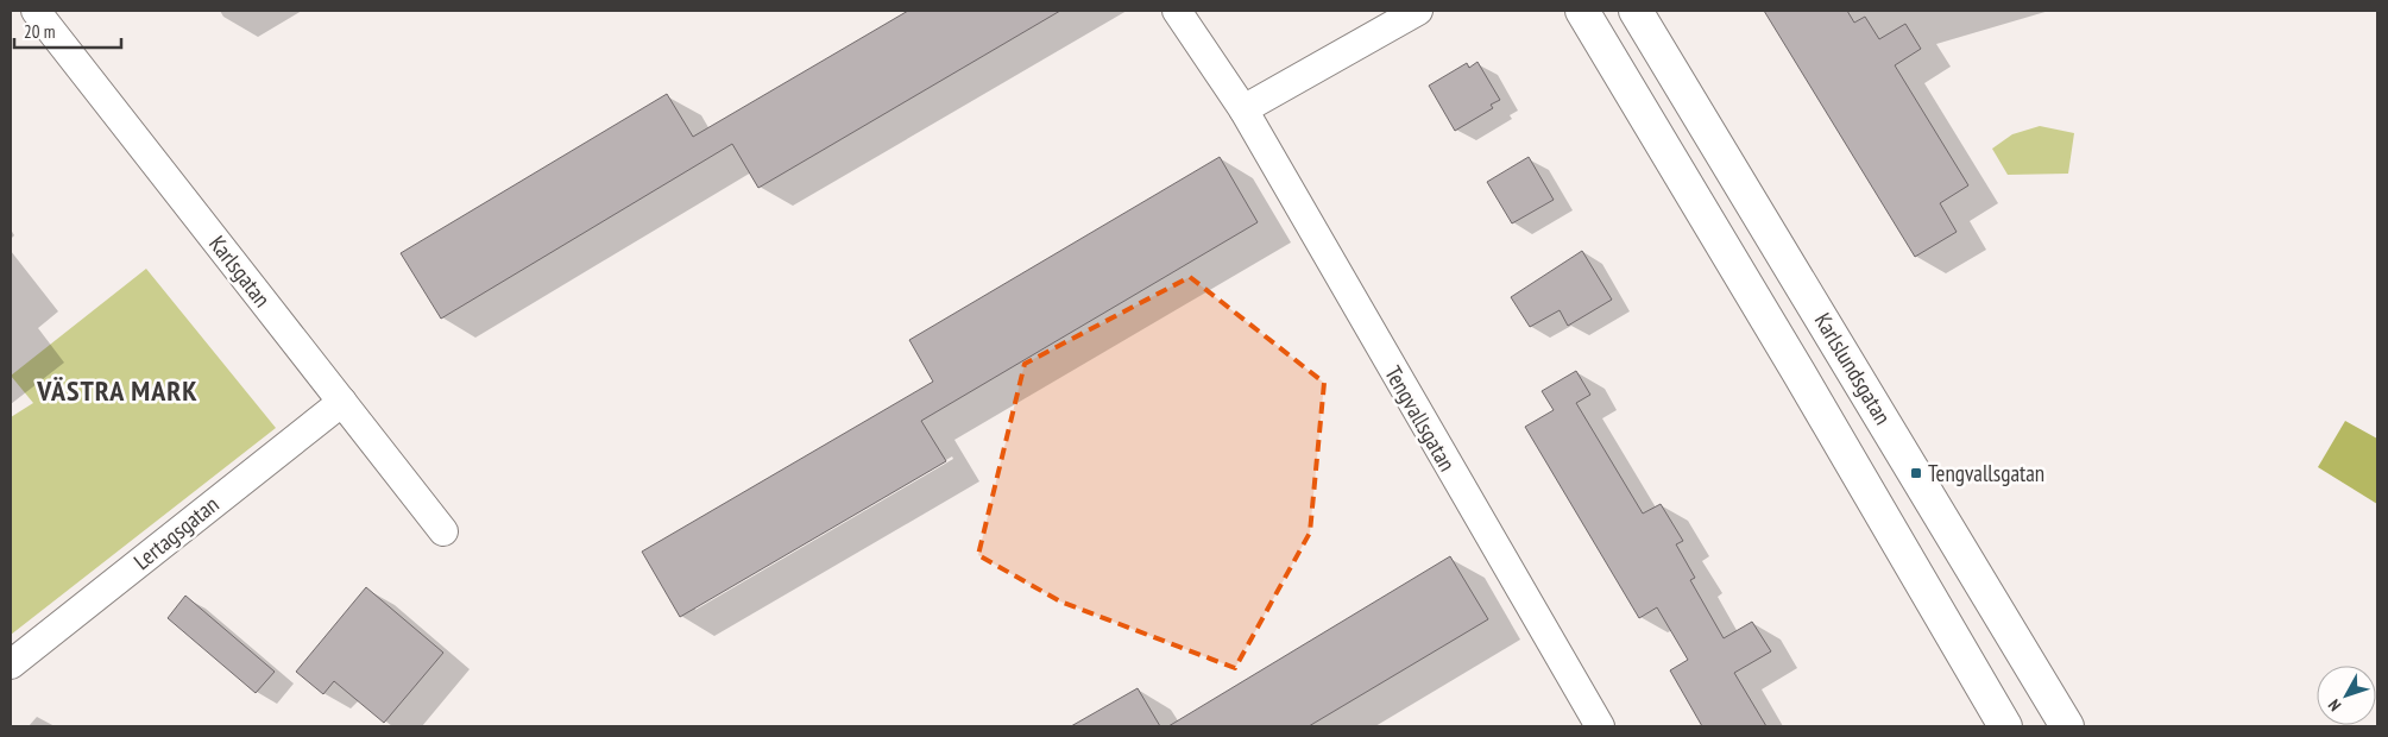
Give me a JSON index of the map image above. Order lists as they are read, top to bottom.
{
  "streets": {
    "main road": ["Karlslundsgatan"],
    "street": ["Karlsgatan", "Tengvallsgatan", "Lertagsgatan"]
  },
  "crossings": [
    ["Karlsgatan", "Lertagsgatan"]
  ],
  "districts": ["VÄSTRA MARK"],
  "places": {
    "transit": ["Tengvallsgatan"]
  },
  "scale_bar": "20 m",
  "north": "bottom left"
}
